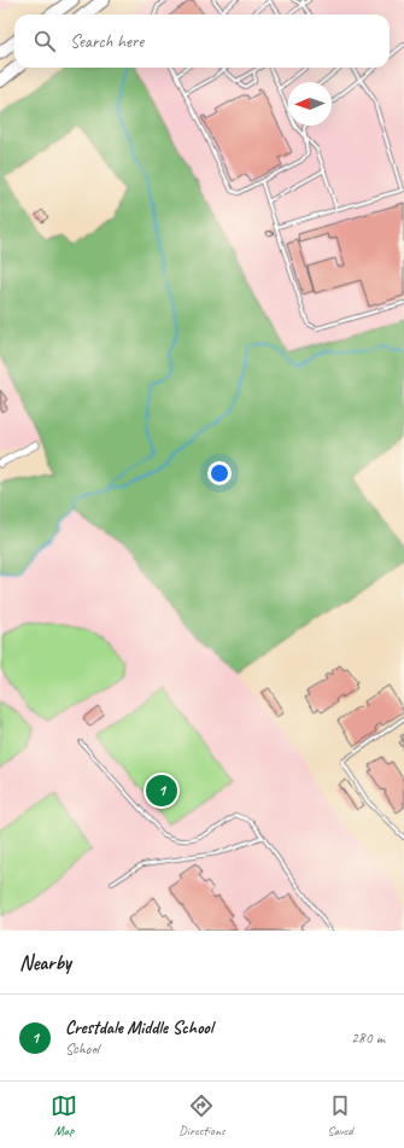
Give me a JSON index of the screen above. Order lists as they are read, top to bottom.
{
  "north": "left",
  "page": {
    "search": "Search here",
    "pins": "1",
    "heading": "Nearby",
    "list": [
      {
        "mark": "1",
        "name": "Crestdale Middle School",
        "note": "School",
        "value": "280 m"
      }
    ],
    "nav": ["Map", "Directions", "Saved"]
  }
}
